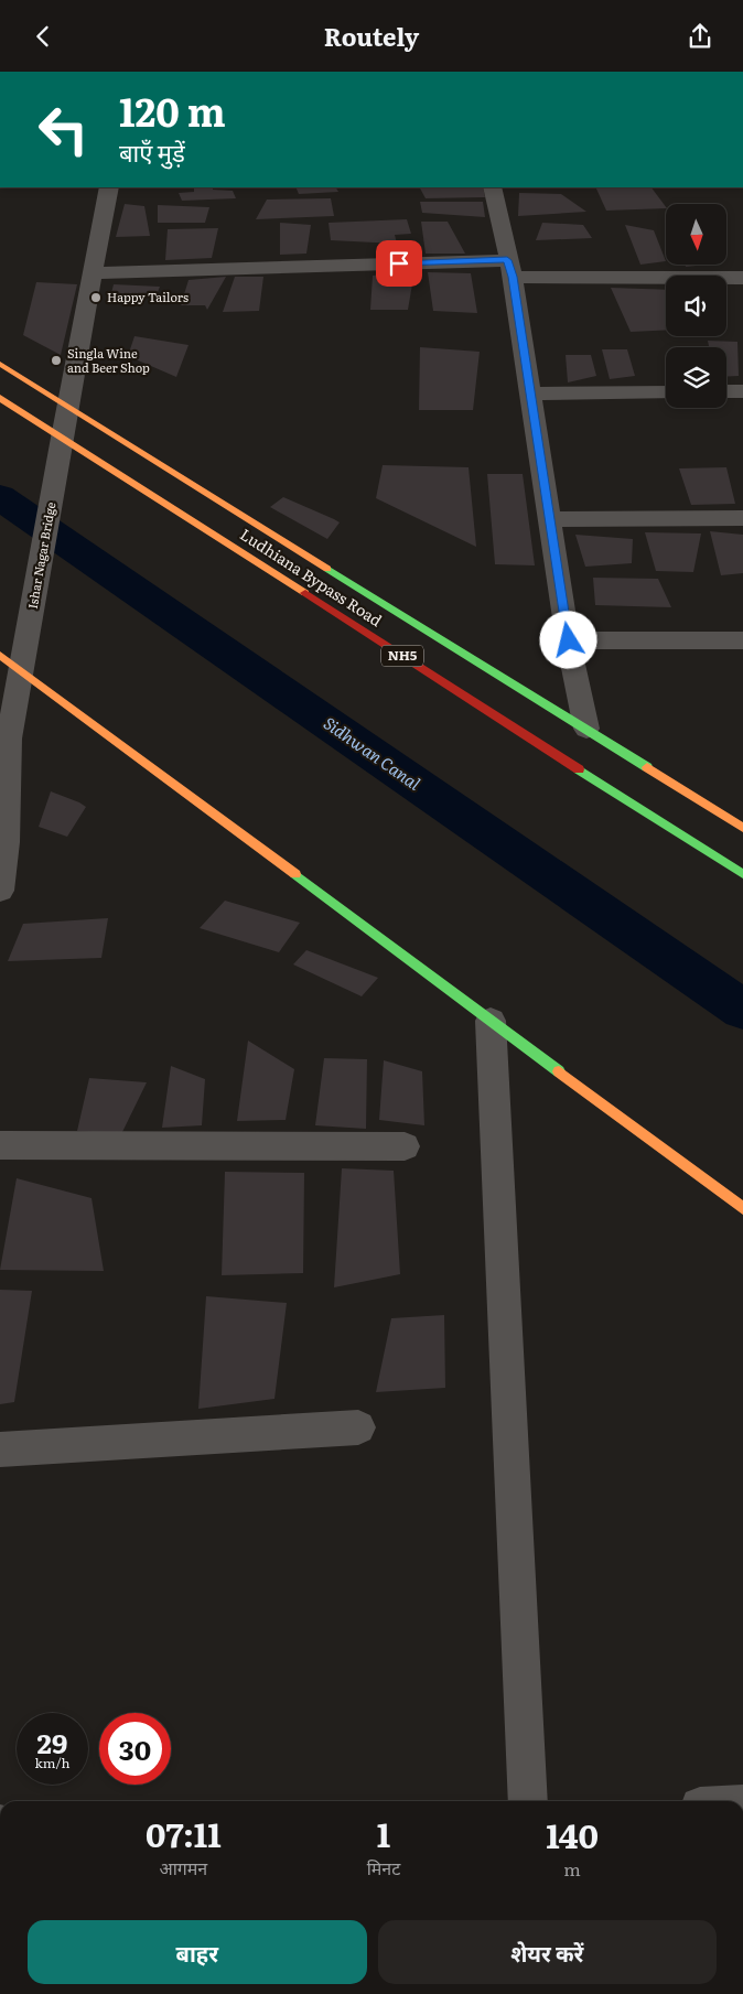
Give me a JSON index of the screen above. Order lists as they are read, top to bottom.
{
  "streets": {
    "main road": ["Ludhiana Bypass Road", "NH5"],
    "street": ["Ishar Nagar Bridge"]
  },
  "crossings": [
    ["Ishar Nagar Bridge", "Ludhiana Bypass Road"]
  ],
  "water": ["Sidhwan Canal"],
  "places": ["Happy Tailors", "Singla Wine and Beer Shop"],
  "north": "bottom",
  "page": {
    "header": "Routely",
    "turn": ["120 m", "बाएँ मुड़ें"],
    "speed": "29 km/h",
    "limit": "30",
    "eta": [
      "07:11",
      "आगमन",
      "1",
      "मिनट",
      "140",
      "m"
    ],
    "buttons": ["बाहर", "शेयर करें"]
  }
}
